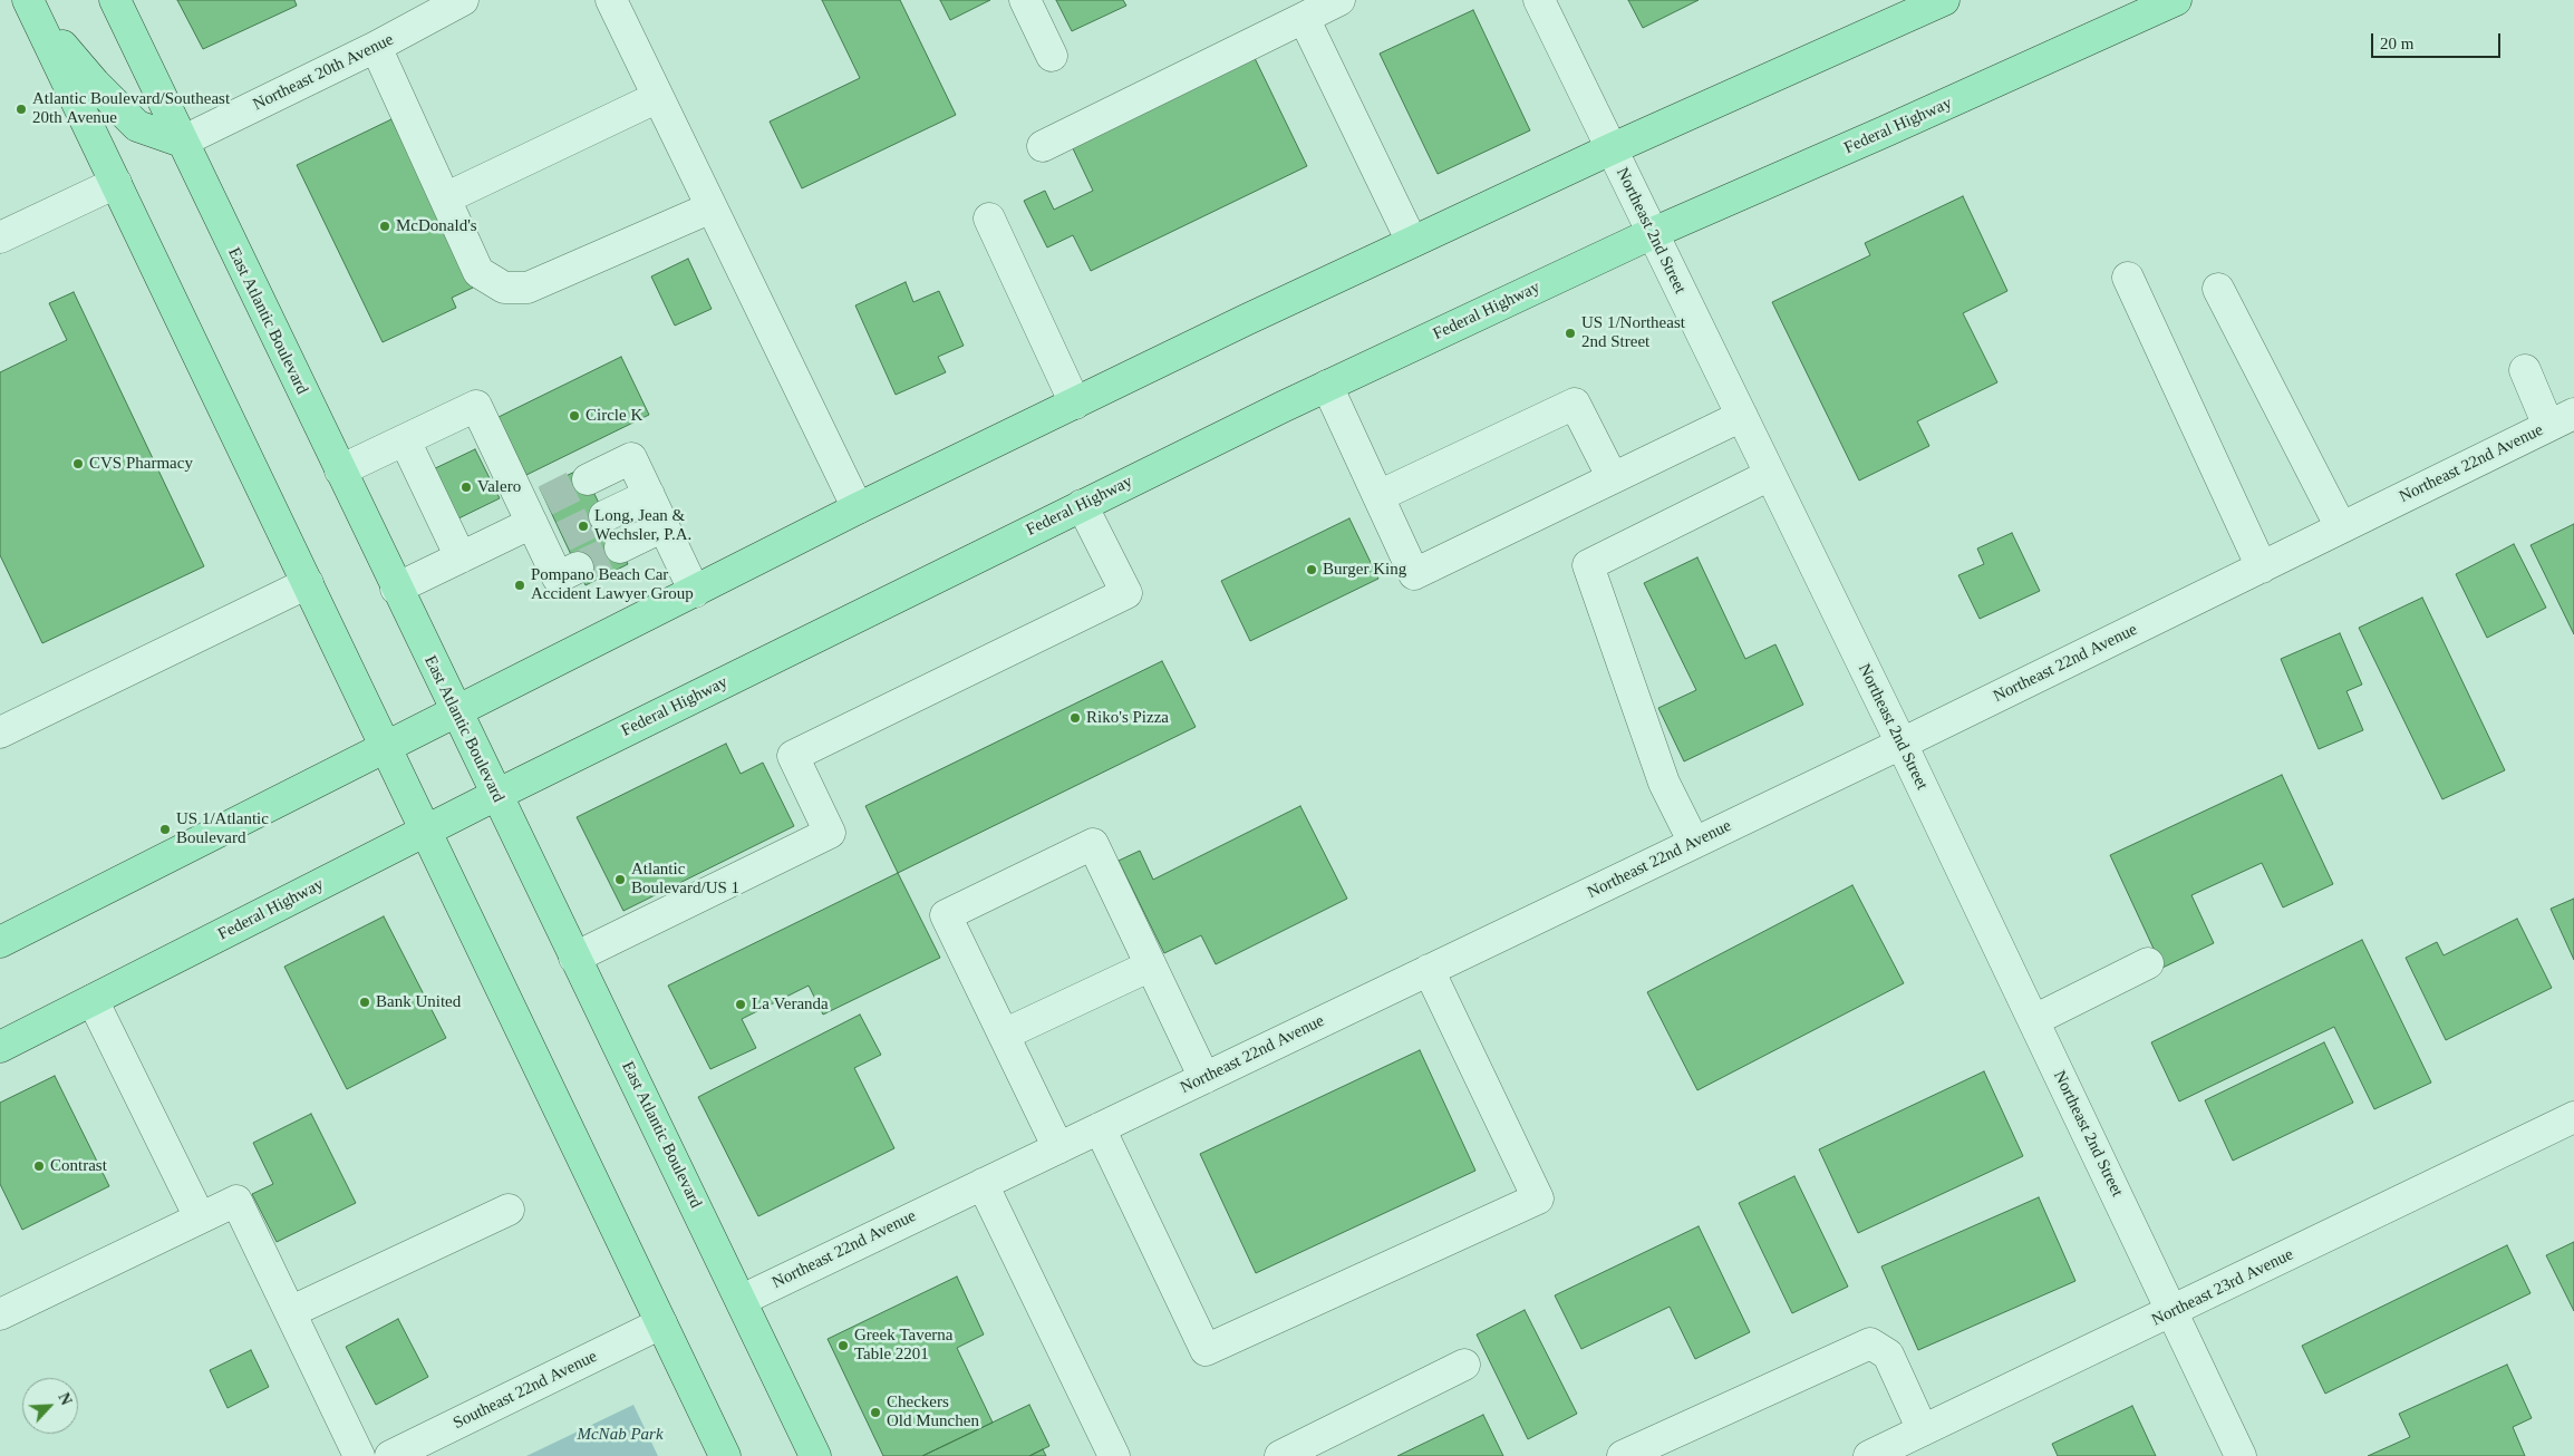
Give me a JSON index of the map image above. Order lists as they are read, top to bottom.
{
  "streets": {
    "main road": ["Federal Highway", "East Atlantic Boulevard"],
    "street": [
      "Northeast 20th Avenue",
      "Northeast 2nd Street",
      "Northeast 22nd Avenue",
      "Northeast 23rd Avenue",
      "Southeast 22nd Avenue"
    ]
  },
  "crossings": [
    ["Northeast 20th Avenue", "East Atlantic Boulevard"],
    ["Federal Highway", "Northeast 2nd Street"],
    ["Federal Highway", "East Atlantic Boulevard"],
    ["Northeast 2nd Street", "Northeast 22nd Avenue"],
    ["Northeast 2nd Street", "Northeast 23rd Avenue"],
    ["East Atlantic Boulevard", "Northeast 22nd Avenue"]
  ],
  "parks": ["McNab Park"],
  "places": [
    "Atlantic Boulevard/Southeast 20th Avenue",
    "McDonald's",
    "US 1/Northeast 2nd Street",
    "Circle K",
    "CVS Pharmacy",
    "Valero",
    "Long, Jean & Wechsler, P.A.",
    "Burger King",
    "Pompano Beach Car Accident Lawyer Group",
    "Riko's Pizza",
    "US 1/Atlantic Boulevard",
    "Atlantic Boulevard/US 1",
    "Bank United",
    "La Veranda",
    "Contrast",
    "Greek Taverna Table 2201",
    "Checkers Old Munchen"
  ],
  "scale_bar": "20 m",
  "north": "top right"
}
